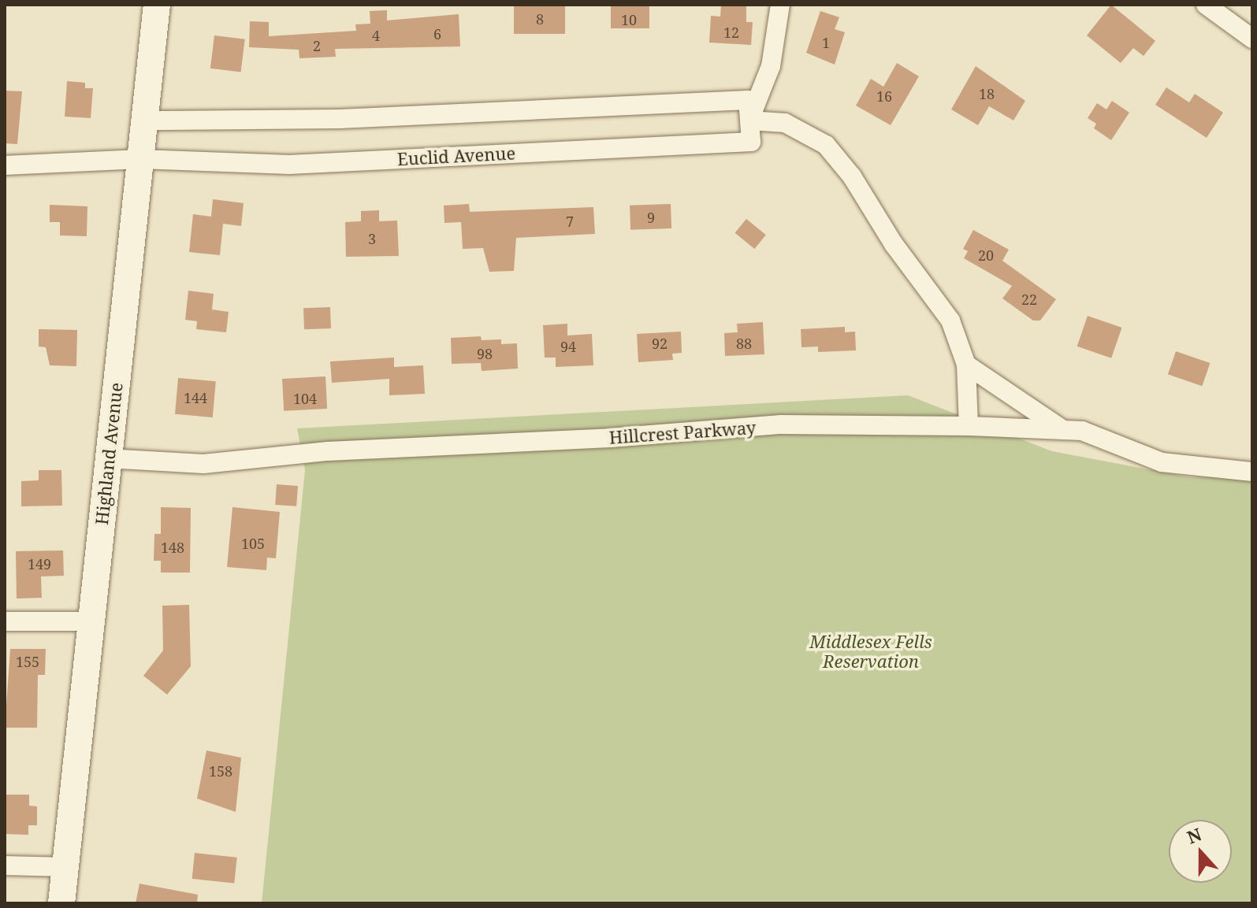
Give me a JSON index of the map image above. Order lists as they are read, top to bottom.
{
  "streets": {
    "main road": ["Highland Avenue"],
    "street": ["Euclid Avenue", "Hillcrest Parkway"]
  },
  "crossings": [
    ["Euclid Avenue", "Highland Avenue"],
    ["Hillcrest Parkway", "Highland Avenue"]
  ],
  "parks": ["Middlesex Fells Reservation"],
  "house_numbers": [
    "8",
    "10",
    "12",
    "6",
    "4",
    "1",
    "2",
    "18",
    "16",
    "9",
    "7",
    "3",
    "20",
    "22",
    "92",
    "88",
    "94",
    "98",
    "144",
    "104",
    "105",
    "148",
    "149",
    "155",
    "158"
  ],
  "north": "top"
}
